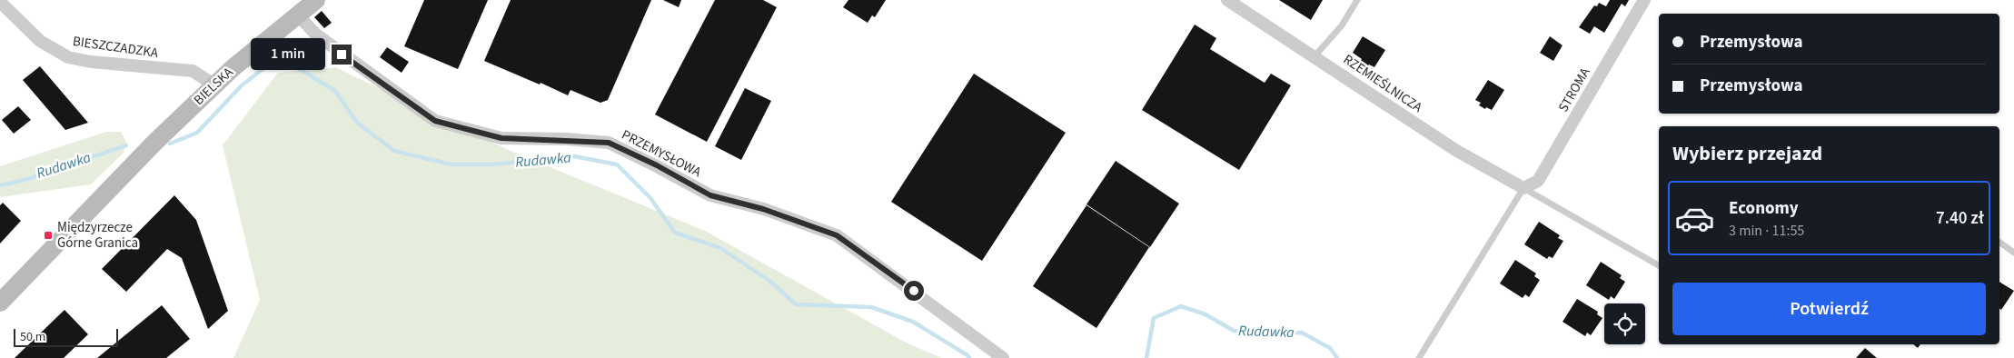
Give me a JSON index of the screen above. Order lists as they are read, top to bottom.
{
  "streets": {
    "street": [
      "BIESZCZADZKA",
      "RZEMIEŚLNICZA",
      "BIELSKA",
      "STROMA",
      "PRZEMYSŁOWA"
    ]
  },
  "crossings": [
    ["BIESZCZADZKA", "BIELSKA"],
    ["RZEMIEŚLNICZA", "STROMA"],
    ["BIELSKA", "PRZEMYSŁOWA"]
  ],
  "water": ["Rudawka"],
  "places": {
    "transit": ["Międzyrzecze Górne Granica"]
  },
  "scale_bar": "50 m",
  "page": {
    "banner": ["Przemysłowa", "Przemysłowa"],
    "bubble": "1 min",
    "heading": "Wybierz przejazd",
    "list": [
      {
        "name": "Economy",
        "note": "3 min · 11:55",
        "value": "7.40 zł"
      }
    ],
    "buttons": "Potwierdź",
    "scale": "50 m"
  }
}
